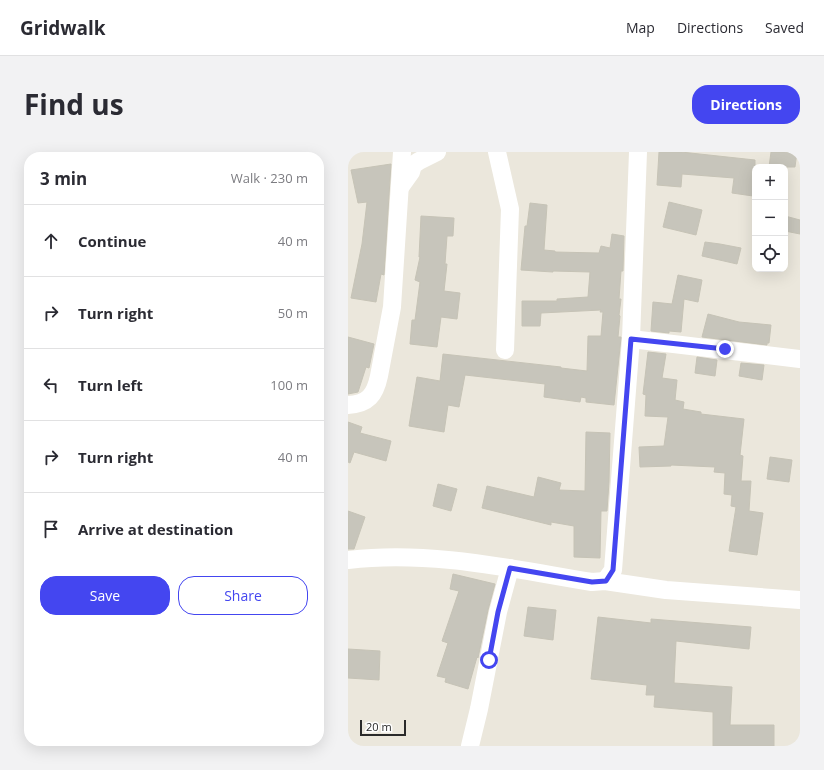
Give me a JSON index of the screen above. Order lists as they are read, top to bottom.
{
  "scale_bar": "20 m",
  "page": {
    "header": "Gridwalk",
    "nav": ["Map", "Directions", "Saved"],
    "title": "Find us",
    "buttons": [
      "Directions",
      ["Save", "Share"]
    ],
    "heading": ["3 min", "Walk · 230 m"],
    "map_buttons": ["+", "−"],
    "list": [
      ["Continue", "40 m"],
      ["Turn right", "50 m"],
      ["Turn left", "100 m"],
      ["Turn right", "40 m"],
      "Arrive at destination"
    ],
    "scale": "20 m"
  }
}
